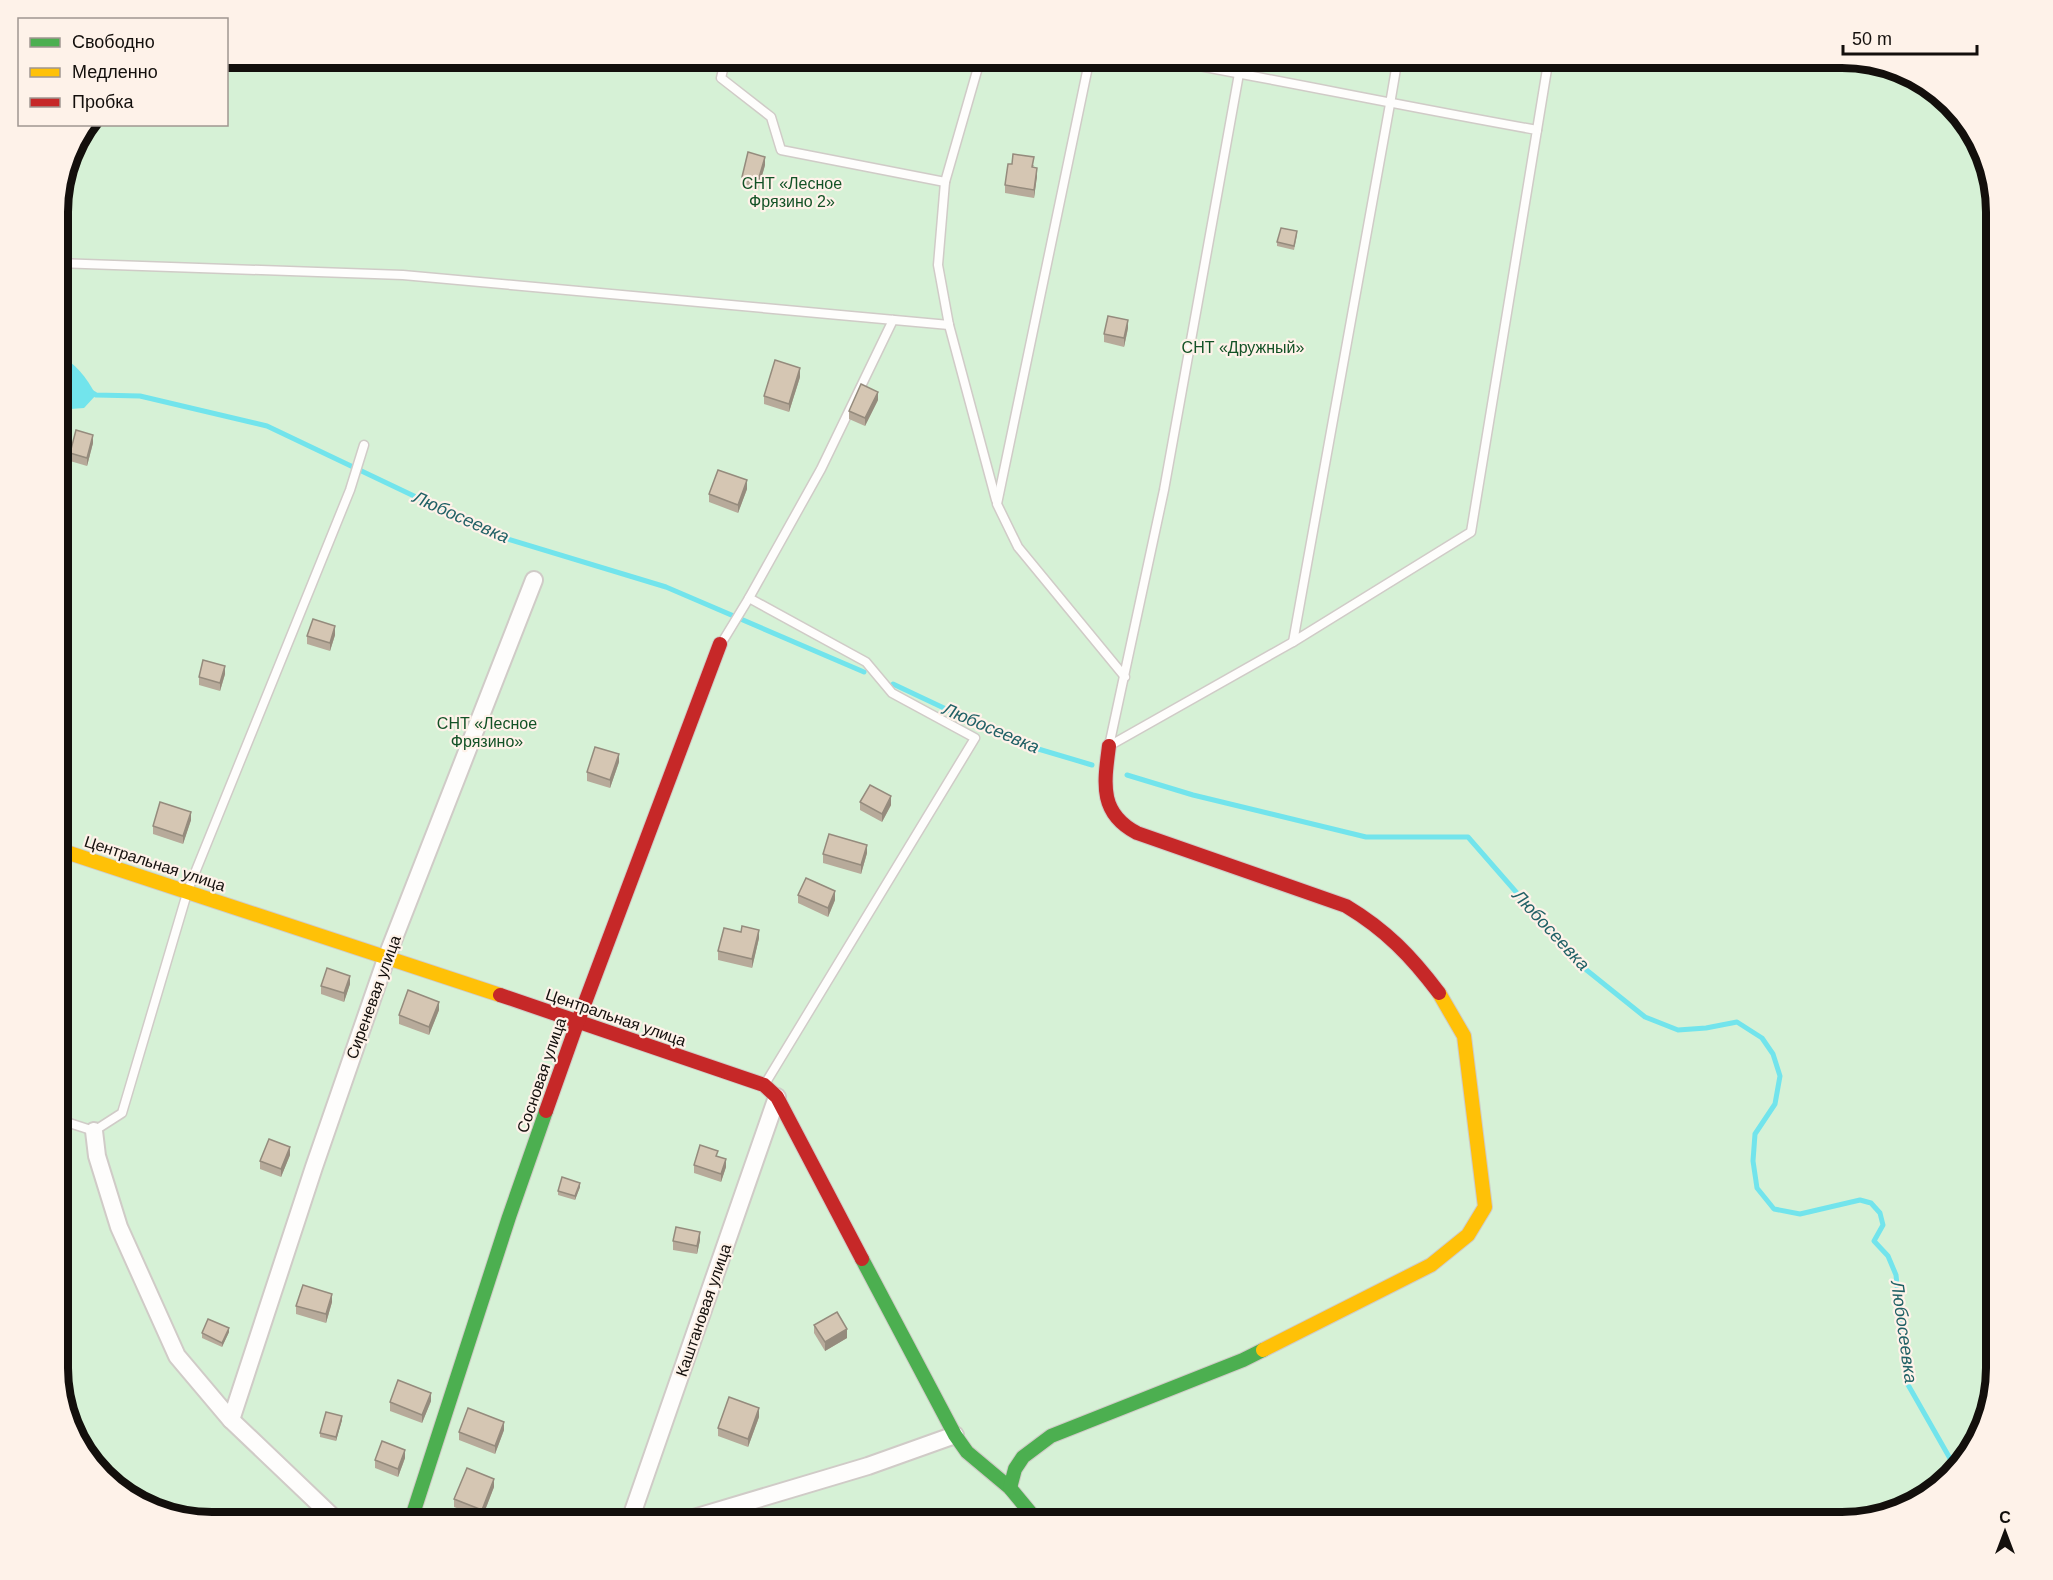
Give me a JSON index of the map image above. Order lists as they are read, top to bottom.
{
  "streets": {
    "street": [
      "Центральная улица",
      "Сиреневая улица",
      "Сосновая улица",
      "Каштановая улица"
    ]
  },
  "crossings": [
    ["Центральная улица", "Сиреневая улица"],
    ["Центральная улица", "Сосновая улица"],
    ["Центральная улица", "Каштановая улица"]
  ],
  "water": ["Любосеевка"],
  "parks": ["СНТ «Лесное Фрязино 2»", "СНТ «Дружный»", "СНТ «Лесное Фрязино»"],
  "legend": ["Свободно", "Медленно", "Пробка"],
  "scale_bar": "50 m",
  "north": "top"
}
